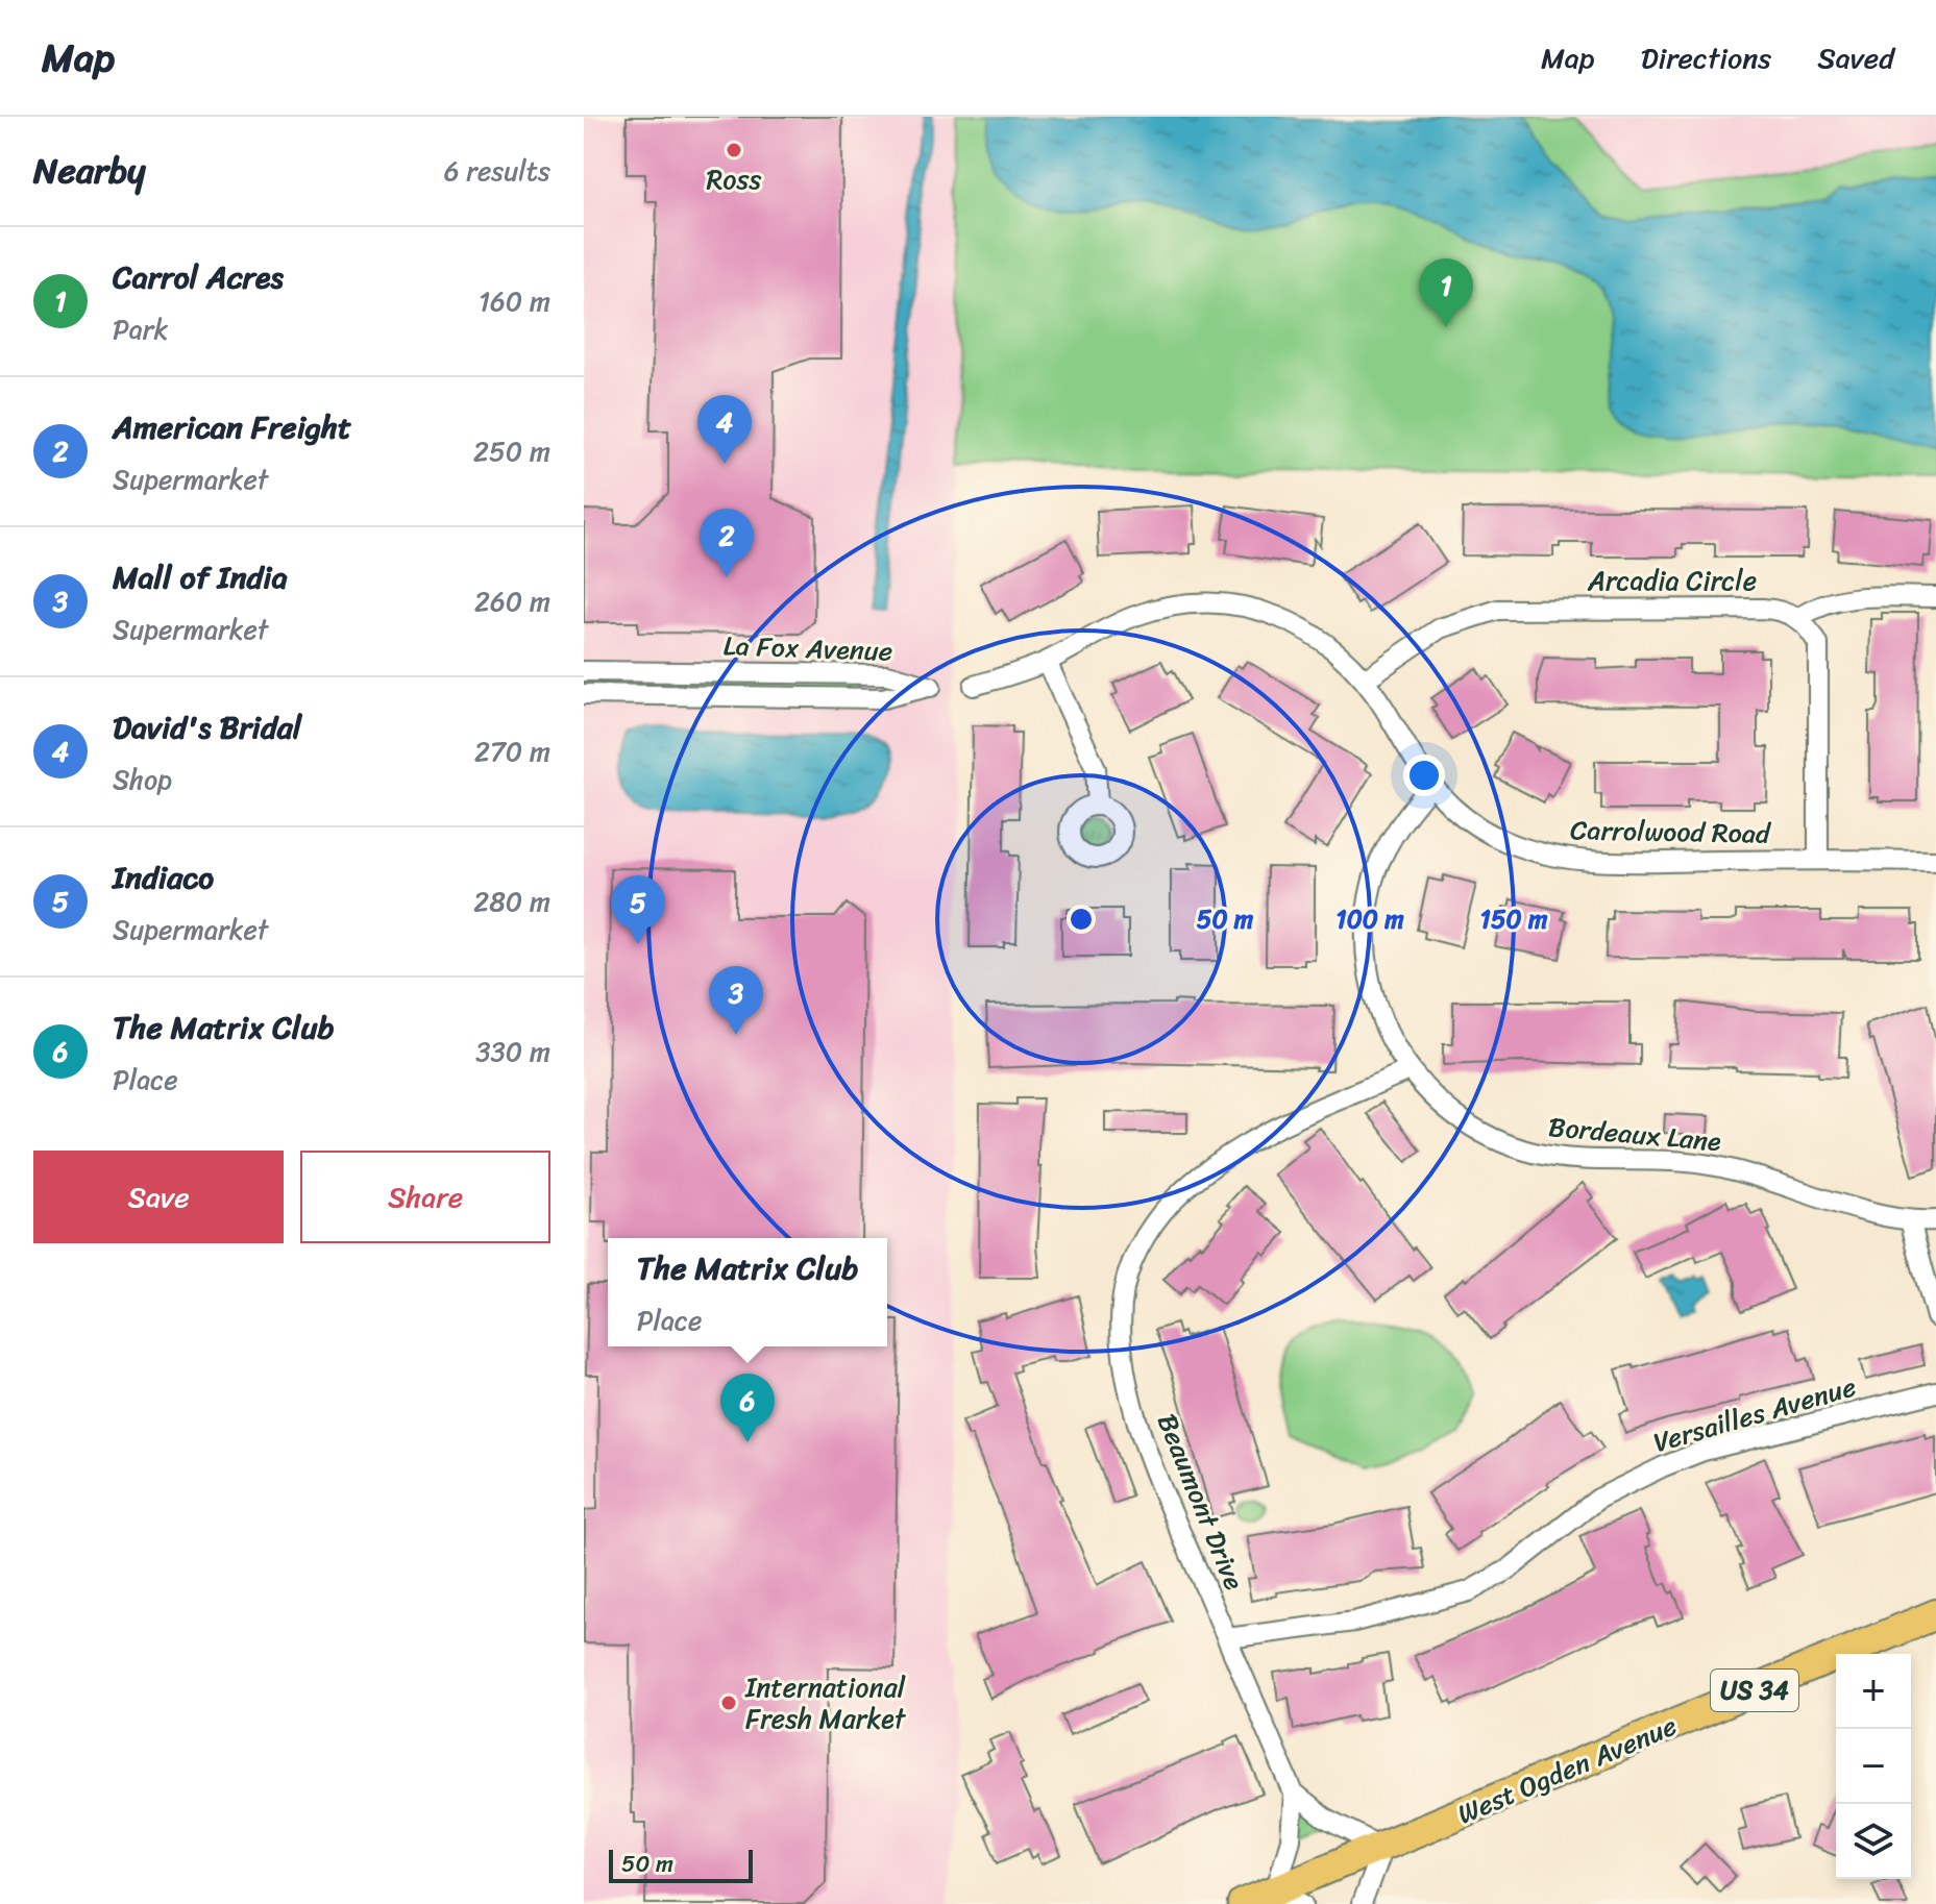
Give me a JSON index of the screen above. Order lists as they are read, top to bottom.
{
  "streets": {
    "main road": ["US 34", "West Ogden Avenue"],
    "street": [
      "Arcadia Circle",
      "La Fox Avenue",
      "Carrolwood Road",
      "Bordeaux Lane",
      "Versailles Avenue",
      "Beaumont Drive"
    ]
  },
  "crossings": [
    ["Arcadia Circle", "Carrolwood Road"],
    ["Carrolwood Road", "Bordeaux Lane"],
    ["Bordeaux Lane", "Beaumont Drive"],
    ["Versailles Avenue", "Beaumont Drive"],
    ["Beaumont Drive", "West Ogden Avenue"]
  ],
  "places": ["Ross", "International Fresh Market"],
  "scale_bar": "50 m",
  "page": {
    "header": "Map",
    "nav": ["Map", "Directions", "Saved"],
    "heading": ["Nearby", "6 results"],
    "list": [
      {
        "mark": "1",
        "name": "Carrol Acres",
        "note": "Park",
        "value": "160 m"
      },
      {
        "mark": "2",
        "name": "American Freight",
        "note": "Supermarket",
        "value": "250 m"
      },
      {
        "mark": "3",
        "name": "Mall of India",
        "note": "Supermarket",
        "value": "260 m"
      },
      {
        "mark": "4",
        "name": "David's Bridal",
        "note": "Shop",
        "value": "270 m"
      },
      {
        "mark": "5",
        "name": "Indiaco",
        "note": "Supermarket",
        "value": "280 m"
      },
      {
        "mark": "6",
        "name": "The Matrix Club",
        "note": "Place",
        "value": "330 m"
      }
    ],
    "pins": [
      "1",
      "4",
      "2",
      "5",
      "3",
      "6"
    ],
    "buttons": ["Save", "Share"],
    "popup": ["The Matrix Club", "Place"],
    "map_buttons": ["+", "−"],
    "scale": "50 m"
  },
  "rings": ["50 m", "100 m", "150 m"]
}
